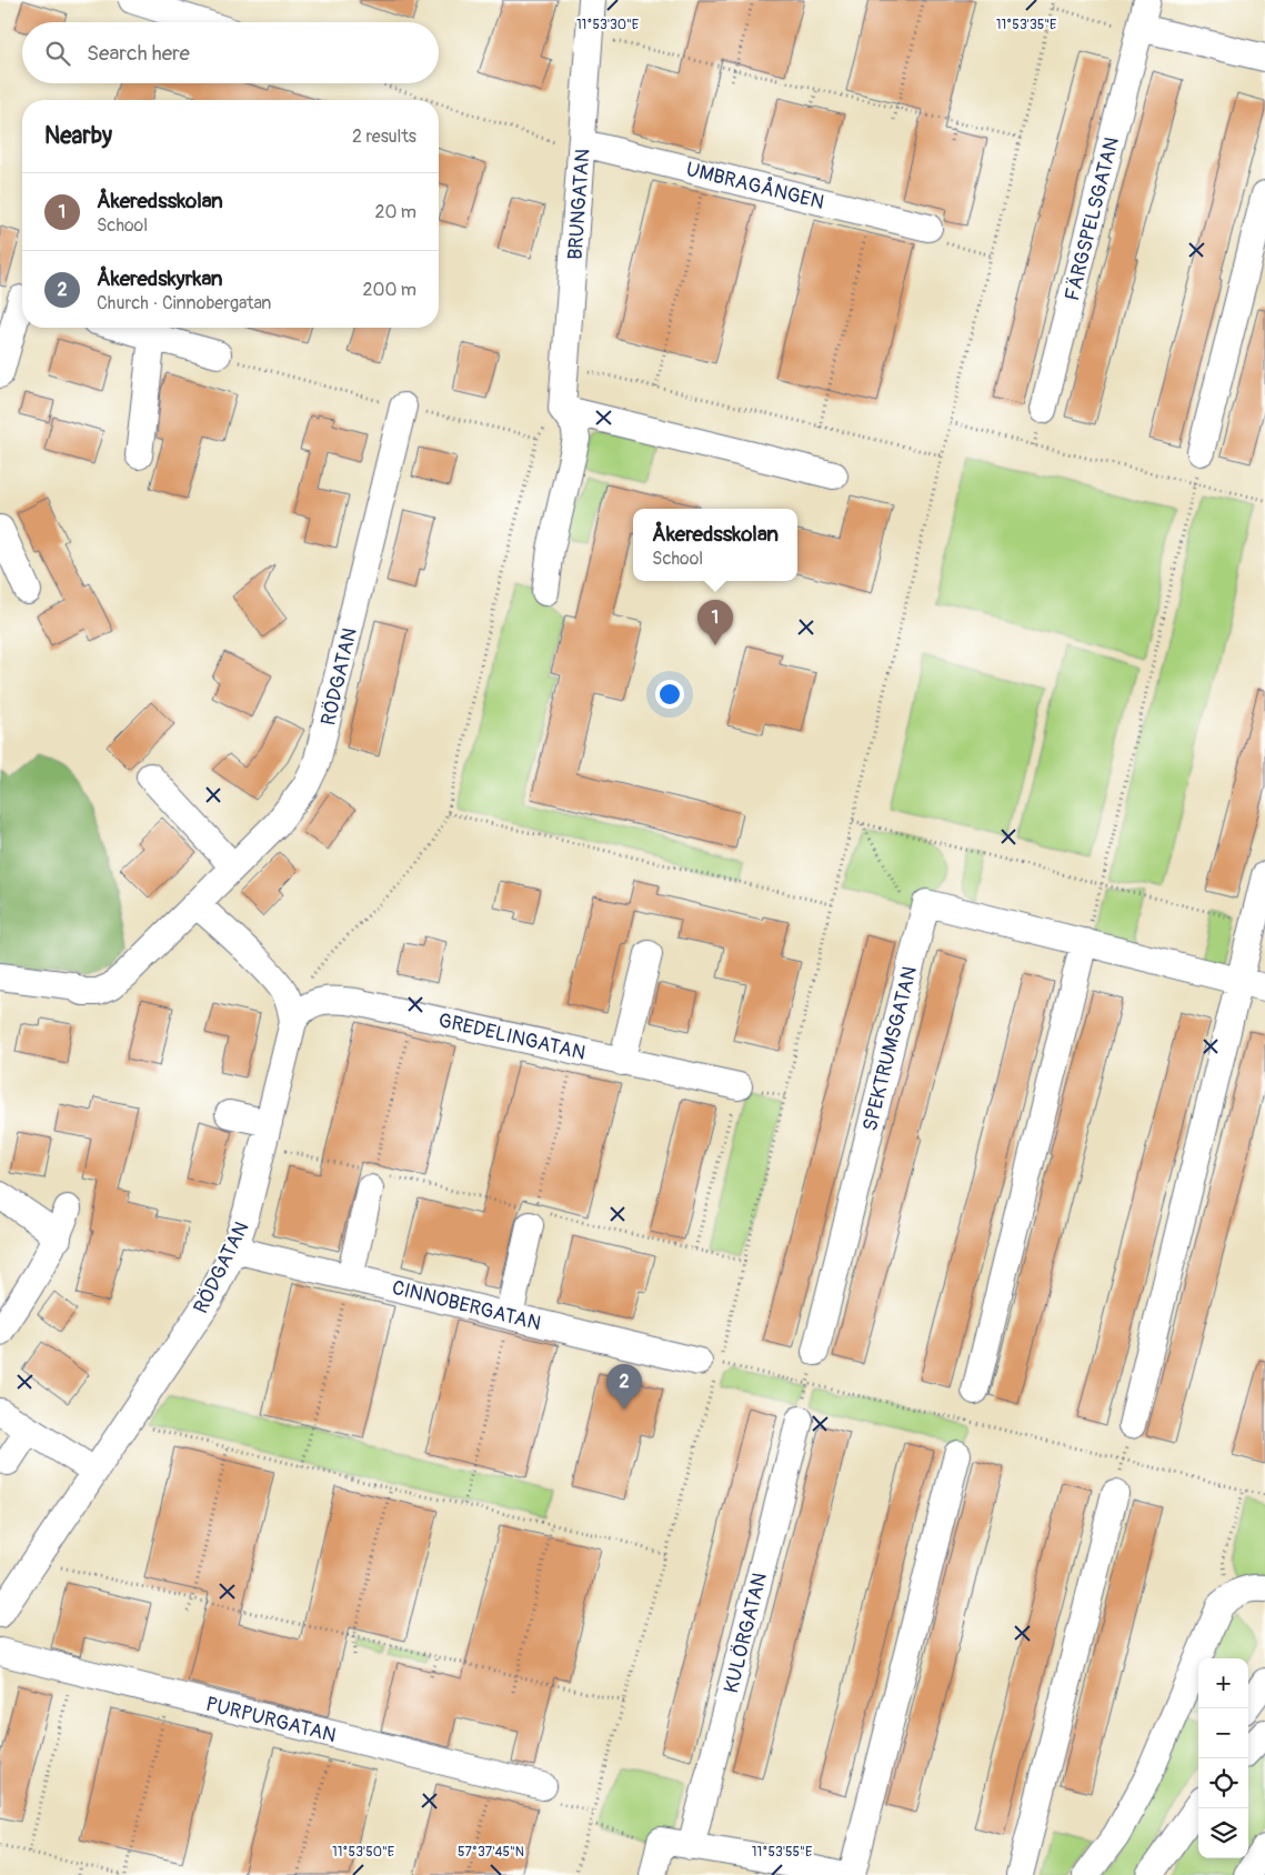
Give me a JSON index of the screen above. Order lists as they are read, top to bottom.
{
  "streets": {
    "street": [
      "UMBRAGÅNGEN",
      "BRUNGATAN",
      "FÄRGSPELSGATAN",
      "RÖDGATAN",
      "GREDELINGATAN",
      "SPEKTRUMSGATAN",
      "CINNOBERGATAN",
      "KULÖRGATAN",
      "PURPURGATAN"
    ]
  },
  "crossings": [
    ["UMBRAGÅNGEN", "BRUNGATAN"],
    ["RÖDGATAN", "GREDELINGATAN"],
    ["RÖDGATAN", "CINNOBERGATAN"]
  ],
  "page": {
    "search": "Search here",
    "heading": ["Nearby", "2 results"],
    "list": [
      {
        "mark": "1",
        "name": "Åkeredsskolan",
        "note": "School",
        "value": "20 m"
      },
      {
        "mark": "2",
        "name": "Åkeredskyrkan",
        "note": "Church · Cinnobergatan",
        "value": "200 m"
      }
    ],
    "popup": ["Åkeredsskolan", "School"],
    "pins": ["1", "2"],
    "map_buttons": ["+", "−"]
  },
  "coordinates": [
    "11°53'30\"E",
    "11°53'35\"E",
    "57°37'45\"N",
    "11°53'50\"E",
    "11°53'55\"E"
  ]
}
